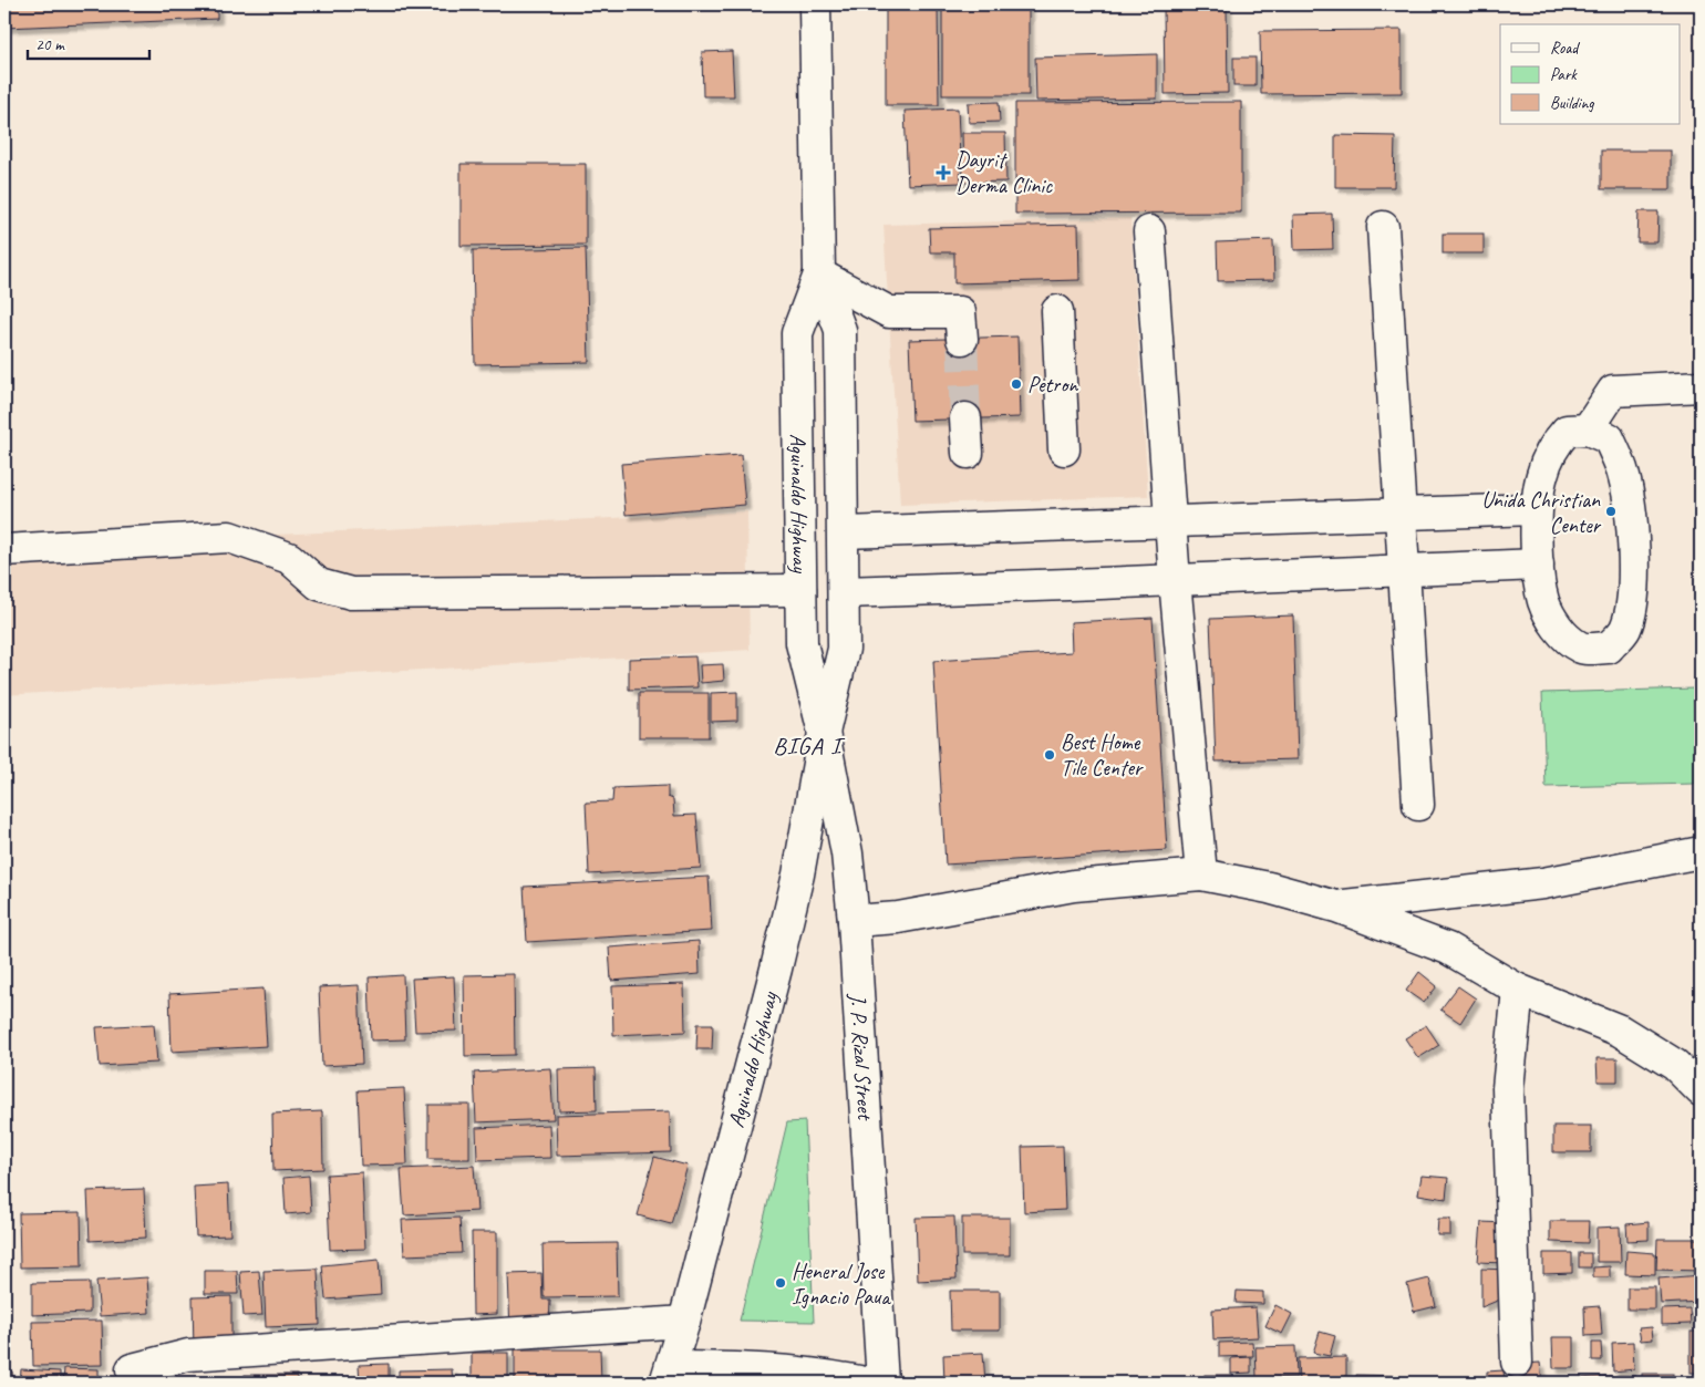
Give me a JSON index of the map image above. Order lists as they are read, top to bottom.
{
  "streets": {
    "street": ["Aguinaldo Highway", "J. P. Rizal Street"]
  },
  "crossings": [
    ["Aguinaldo Highway", "J. P. Rizal Street"]
  ],
  "districts": ["BIGA I"],
  "places": {
    "health": ["Dayrit Derma Clinic"],
    "other": [
      "Petron",
      "Unida Christian Center",
      "Best Home Tile Center",
      "Heneral Jose Ignacio Paua"
    ]
  },
  "legend": ["Road", "Park", "Building"],
  "scale_bar": "20 m"
}
